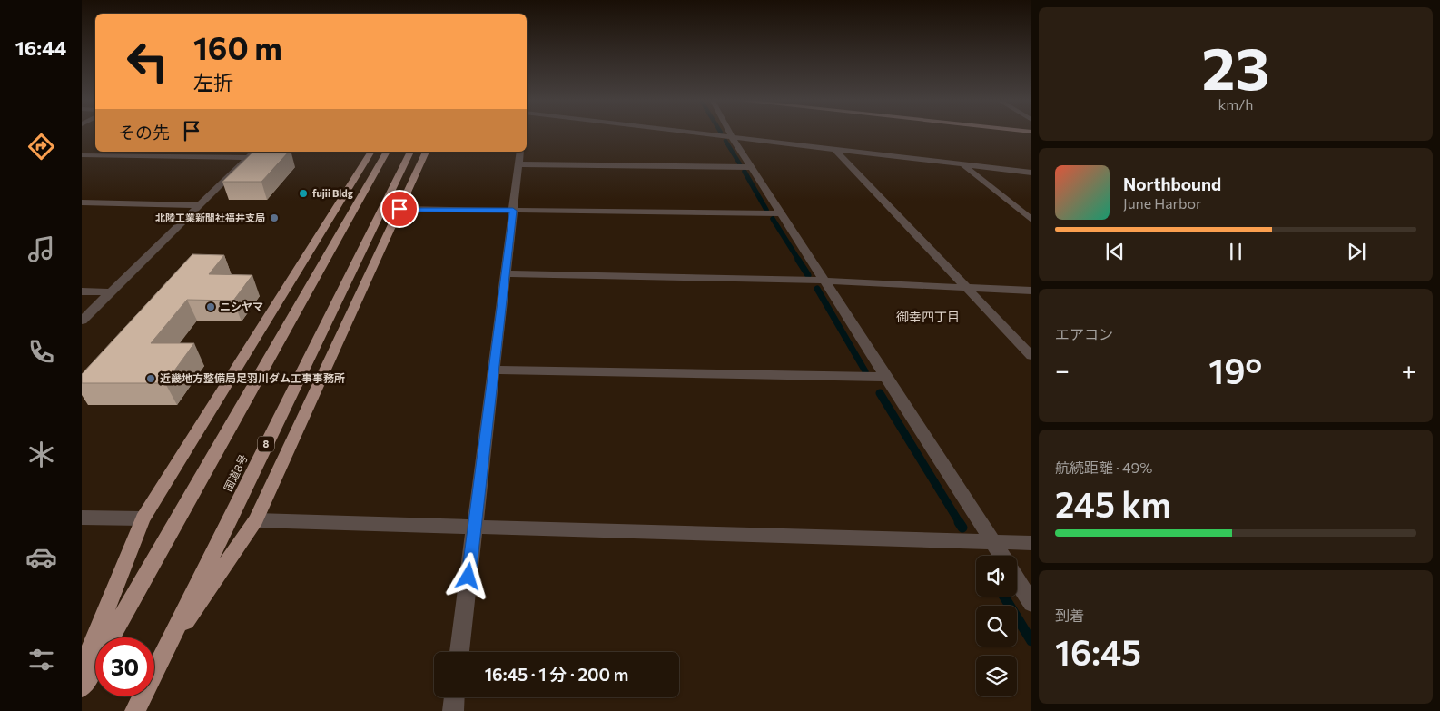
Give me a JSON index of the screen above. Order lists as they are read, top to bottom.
{
  "streets": {
    "highway": ["8", "国道8号"]
  },
  "districts": ["御幸四丁目"],
  "places": [
    "fujii Bldg",
    "北陸工業新聞社福井支局",
    "ニシヤマ",
    "近畿地方整備局足羽川ダム工事事務所"
  ],
  "page": {
    "tabs": "16:44",
    "tile": [
      ["23", "km/h"],
      "エアコン",
      ["航続距離 · 49%", "245 km"],
      ["到着", "16:45"]
    ],
    "turn": ["160 m", "左折"],
    "then": "その先",
    "song": ["Northbound", "June Harbor"],
    "heat": ["−", "19°", "+"],
    "limit": "30",
    "trip": "16:45 · 1 分 · 200 m"
  }
}
